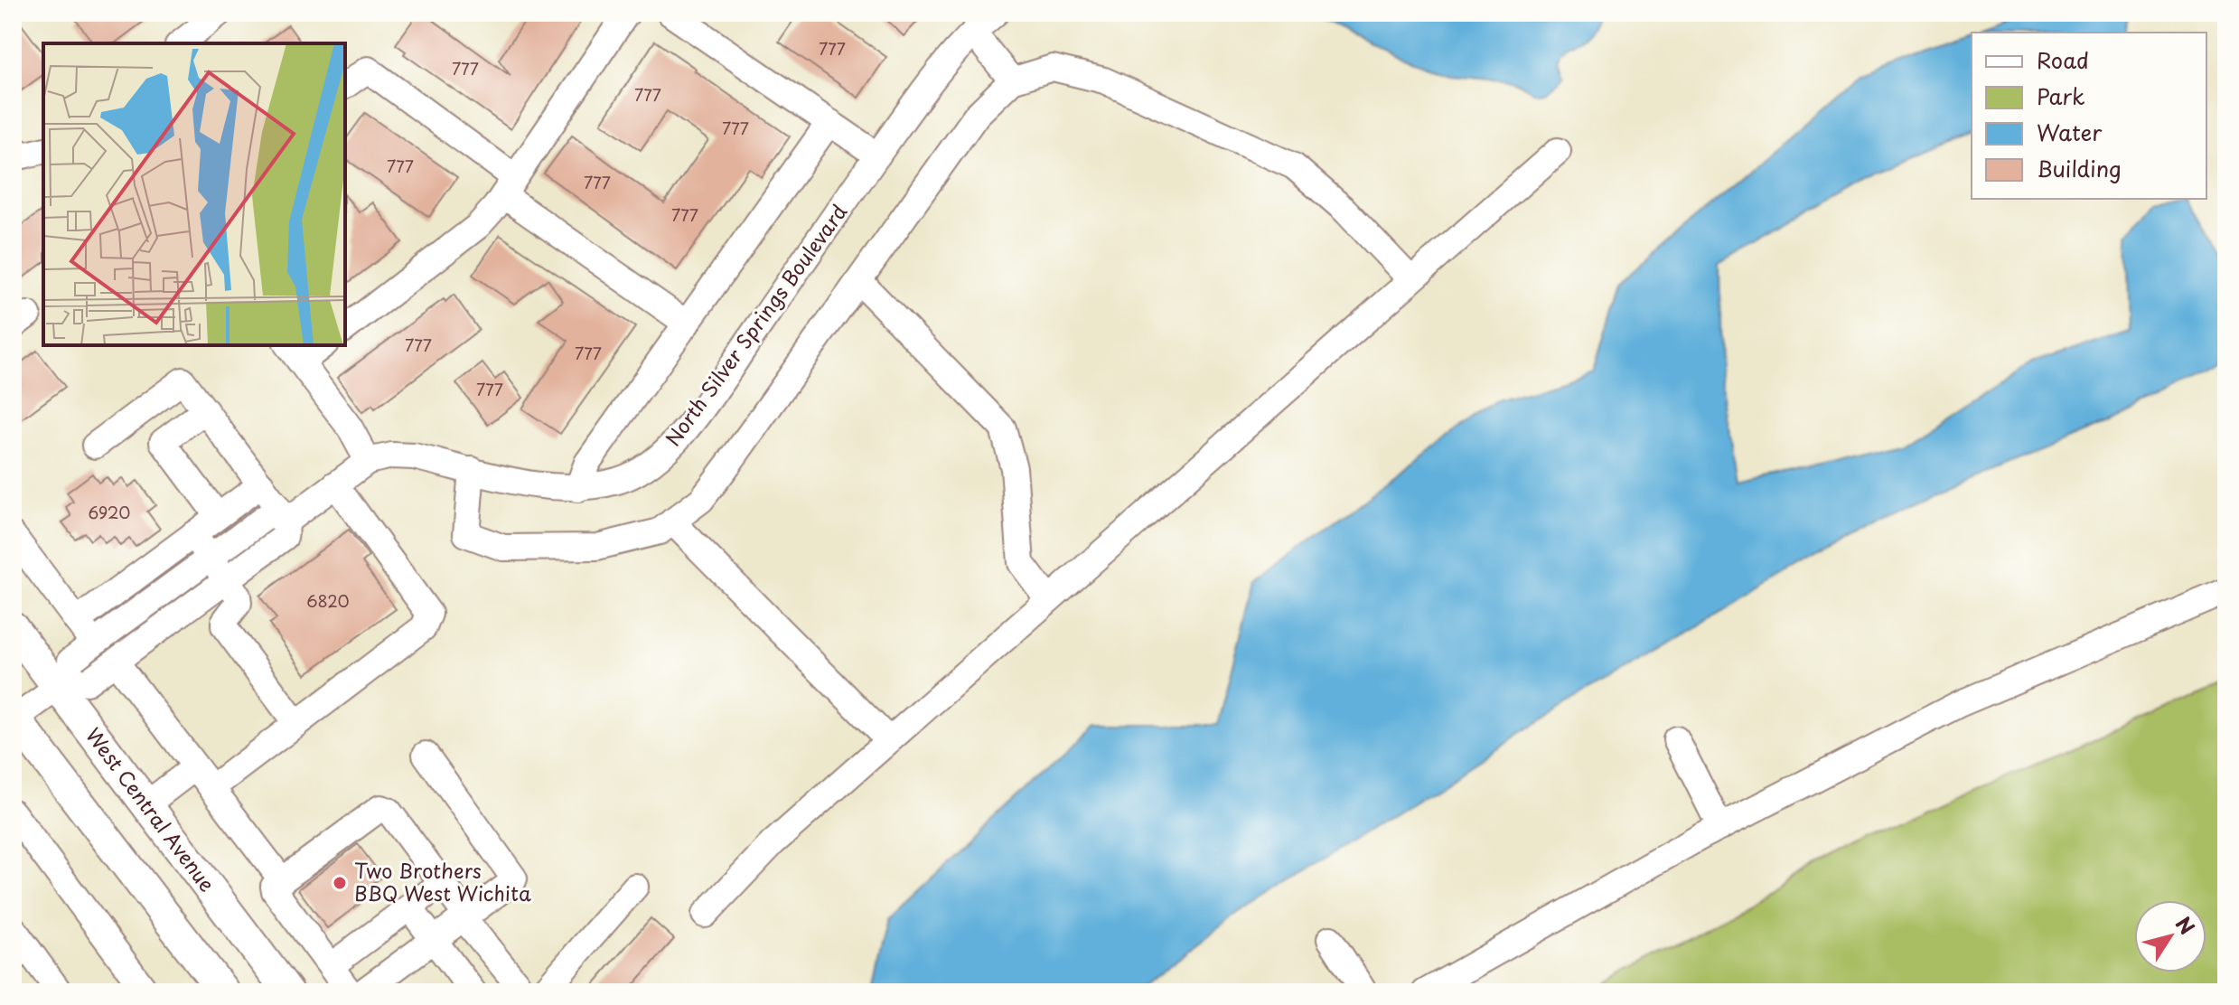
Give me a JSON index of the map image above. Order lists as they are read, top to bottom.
{
  "streets": {
    "main road": ["West Central Avenue"],
    "street": ["North Silver Springs Boulevard"]
  },
  "crossings": [
    ["North Silver Springs Boulevard", "West Central Avenue"]
  ],
  "places": ["Two Brothers BBQ West Wichita"],
  "house_numbers": [
    "777",
    "777",
    "777",
    "777",
    "777",
    "777",
    "777",
    "777",
    "777",
    "777",
    "6920",
    "6820"
  ],
  "legend": [
    "Road",
    "Park",
    "Water",
    "Building"
  ],
  "north": "top right"
}
